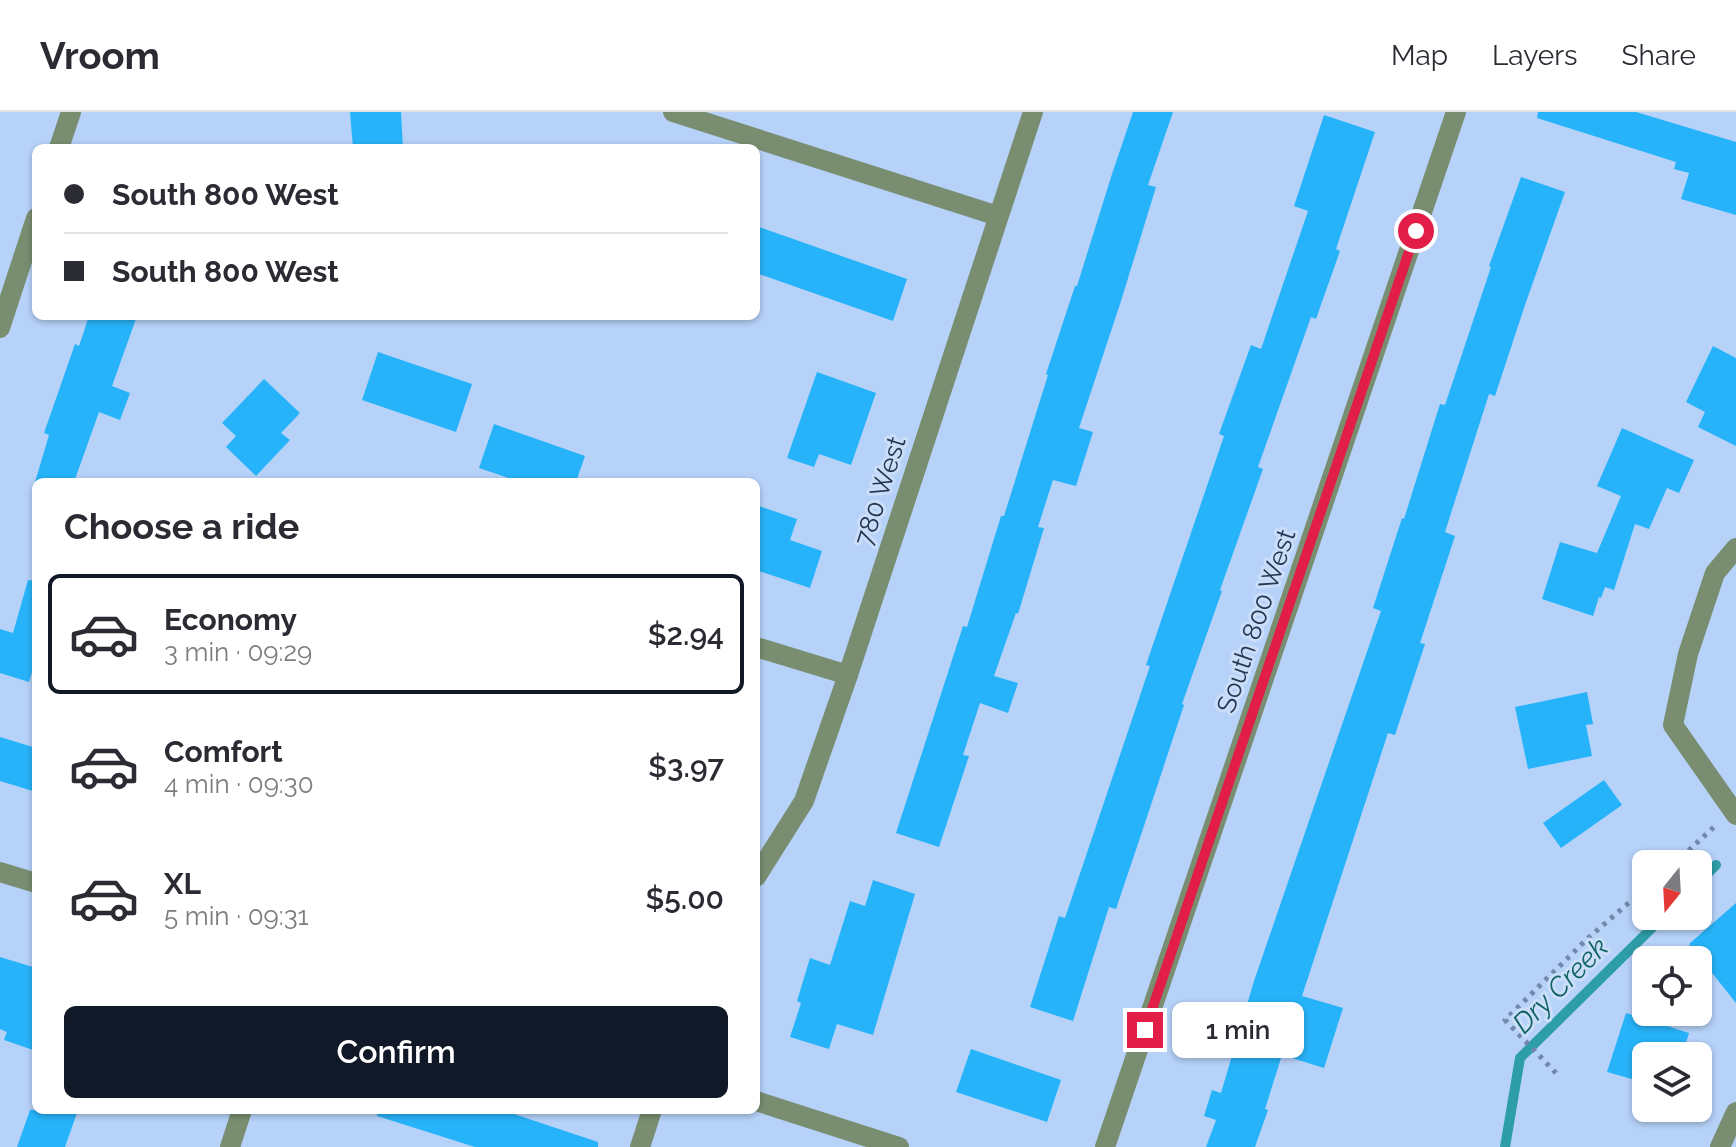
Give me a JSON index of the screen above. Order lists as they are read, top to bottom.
{
  "streets": {
    "street": ["780 West", "South 800 West"]
  },
  "water": ["Dry Creek"],
  "north": "bottom",
  "page": {
    "header": "Vroom",
    "nav": ["Map", "Layers", "Share"],
    "banner": ["South 800 West", "South 800 West"],
    "heading": "Choose a ride",
    "list": [
      {
        "name": "Economy",
        "note": "3 min · 09:29",
        "value": "$2.94"
      },
      {
        "name": "Comfort",
        "note": "4 min · 09:30",
        "value": "$3.97"
      },
      {
        "name": "XL",
        "note": "5 min · 09:31",
        "value": "$5.00"
      }
    ],
    "buttons": "Confirm",
    "bubble": "1 min"
  }
}
